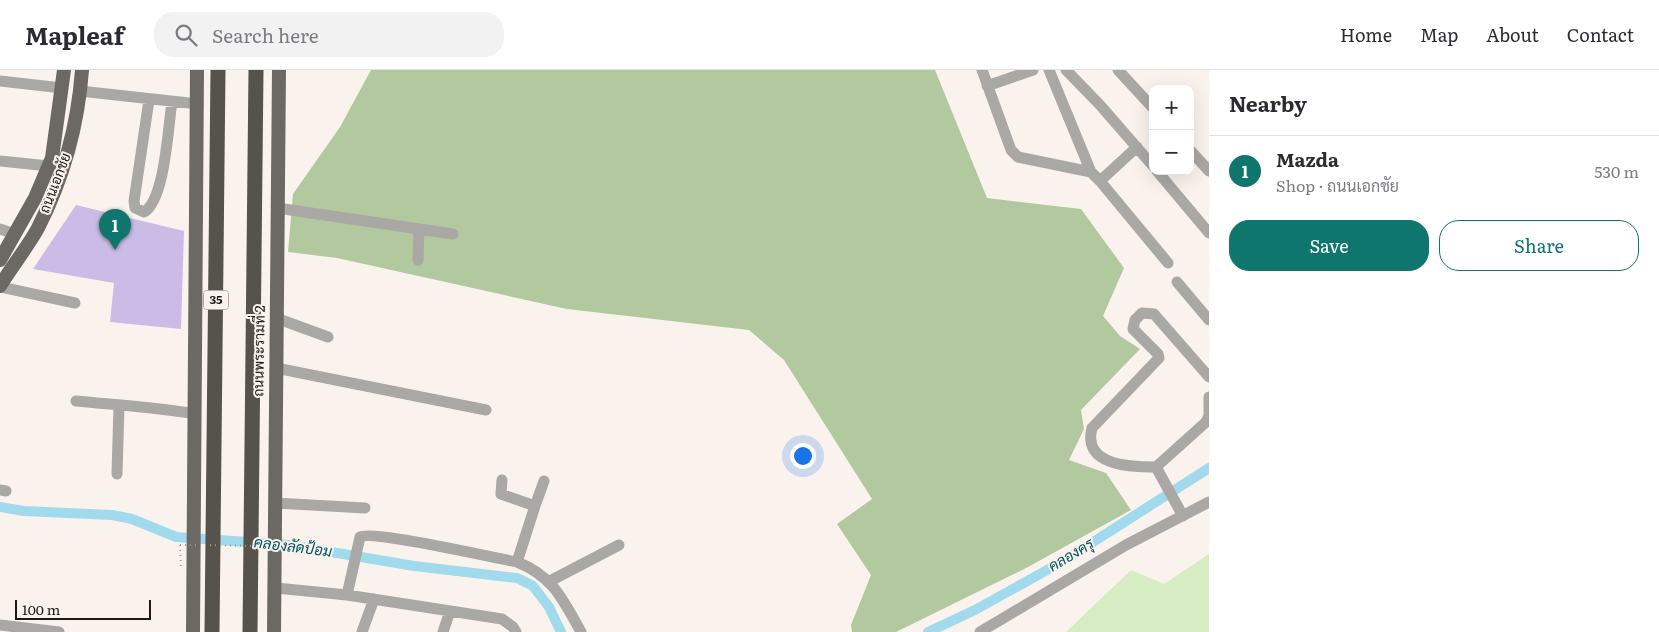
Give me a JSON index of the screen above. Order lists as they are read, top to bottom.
{
  "streets": {
    "highway": ["35", "ถนนพระรามที่ 2"],
    "main road": ["ถนนเอกชัย"]
  },
  "water": ["คลองลัดป้อม", "คลองครุ"],
  "scale_bar": "100 m",
  "page": {
    "header": "Mapleaf",
    "search": "Search here",
    "nav": [
      "Home",
      "Map",
      "About",
      "Contact"
    ],
    "heading": "Nearby",
    "map_buttons": ["+", "−"],
    "list": [
      {
        "mark": "1",
        "name": "Mazda",
        "note": "Shop · ถนนเอกชัย",
        "value": "530 m"
      }
    ],
    "buttons": ["Save", "Share"],
    "pins": "1",
    "scale": "100 m"
  }
}
